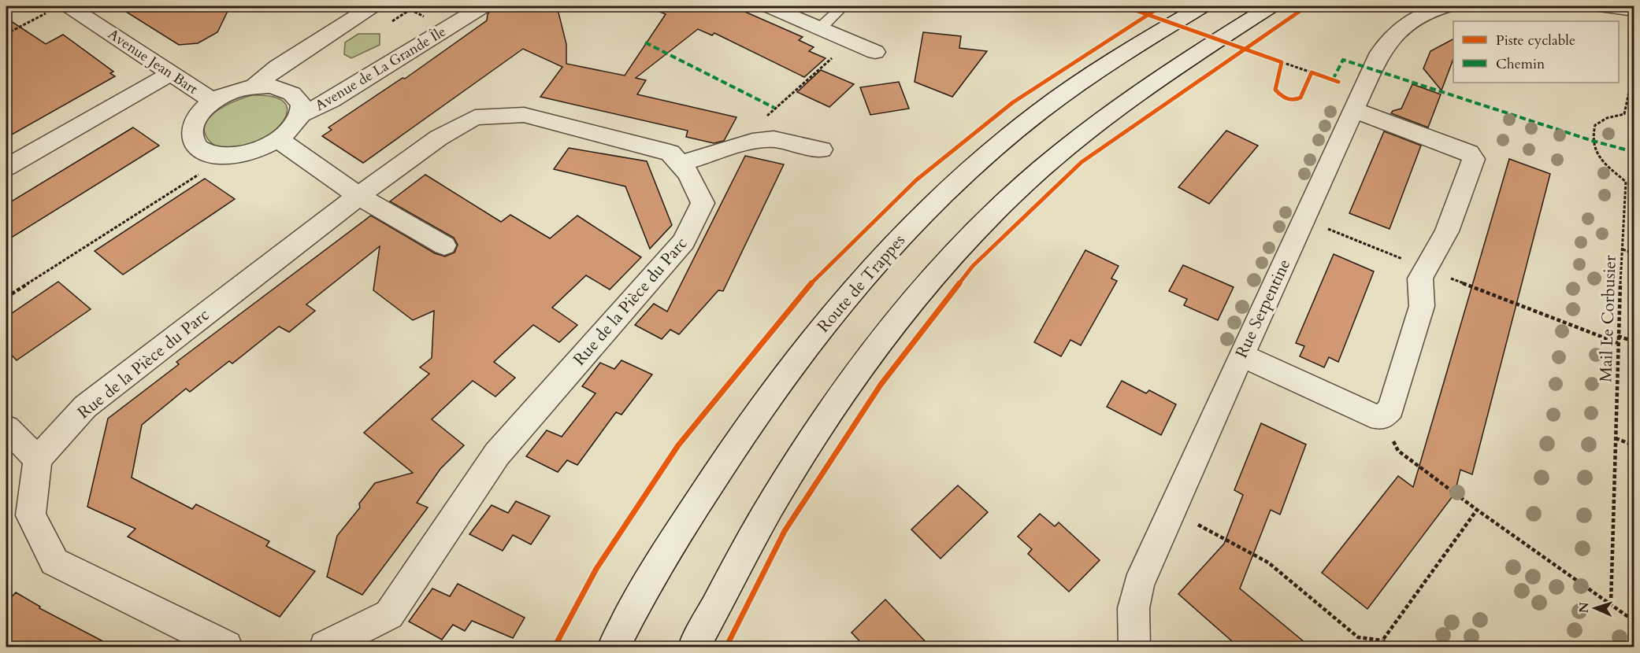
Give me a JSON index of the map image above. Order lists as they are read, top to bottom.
{
  "streets": {
    "street": [
      "Avenue Jean Bart",
      "Avenue de La Grande Île",
      "Route de Trappes",
      "Rue de la Pièce du Parc",
      "Rue Serpentine"
    ],
    "path": ["Mail Le Corbusier"]
  },
  "crossings": [
    ["Avenue Jean Bart", "Avenue de La Grande Île"]
  ],
  "legend": ["Piste cyclable", "Chemin"],
  "north": "left"
}
